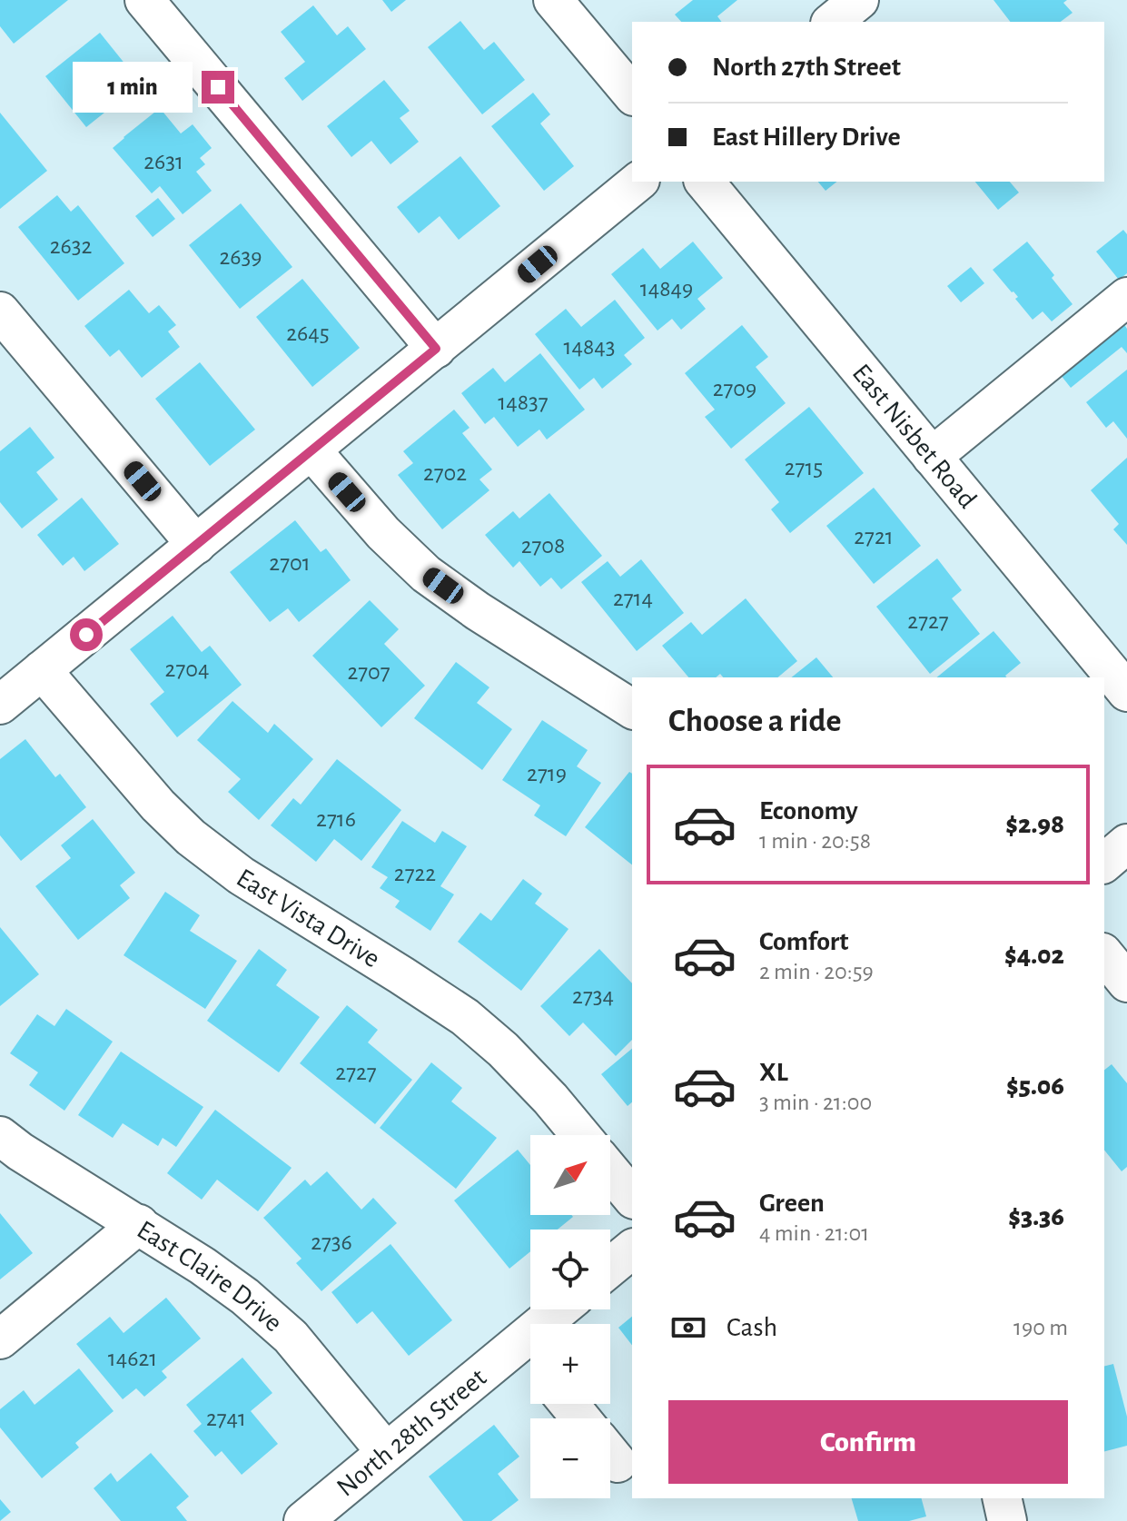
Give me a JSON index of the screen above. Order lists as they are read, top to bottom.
{
  "streets": {
    "street": [
      "East Nisbet Road",
      "East Vista Drive",
      "East Claire Drive",
      "North 28th Street"
    ]
  },
  "crossings": [
    ["East Claire Drive", "North 28th Street"]
  ],
  "house_numbers": [
    "2631",
    "2632",
    "2639",
    "14849",
    "2645",
    "14843",
    "2709",
    "14837",
    "2715",
    "2702",
    "2721",
    "2708",
    "2701",
    "2714",
    "2727",
    "2704",
    "2707",
    "2719",
    "2716",
    "2722",
    "2734",
    "2727",
    "2736",
    "14621",
    "2741"
  ],
  "north": "top right",
  "page": {
    "banner": ["North 27th Street", "East Hillery Drive"],
    "bubble": "1 min",
    "heading": "Choose a ride",
    "list": [
      {
        "name": "Economy",
        "note": "1 min · 20:58",
        "value": "$2.98"
      },
      {
        "name": "Comfort",
        "note": "2 min · 20:59",
        "value": "$4.02"
      },
      {
        "name": "XL",
        "note": "3 min · 21:00",
        "value": "$5.06"
      },
      {
        "name": "Green",
        "note": "4 min · 21:01",
        "value": "$3.36"
      }
    ],
    "map_buttons": ["+", "−"],
    "pay": ["Cash", "190 m"],
    "buttons": "Confirm"
  }
}
